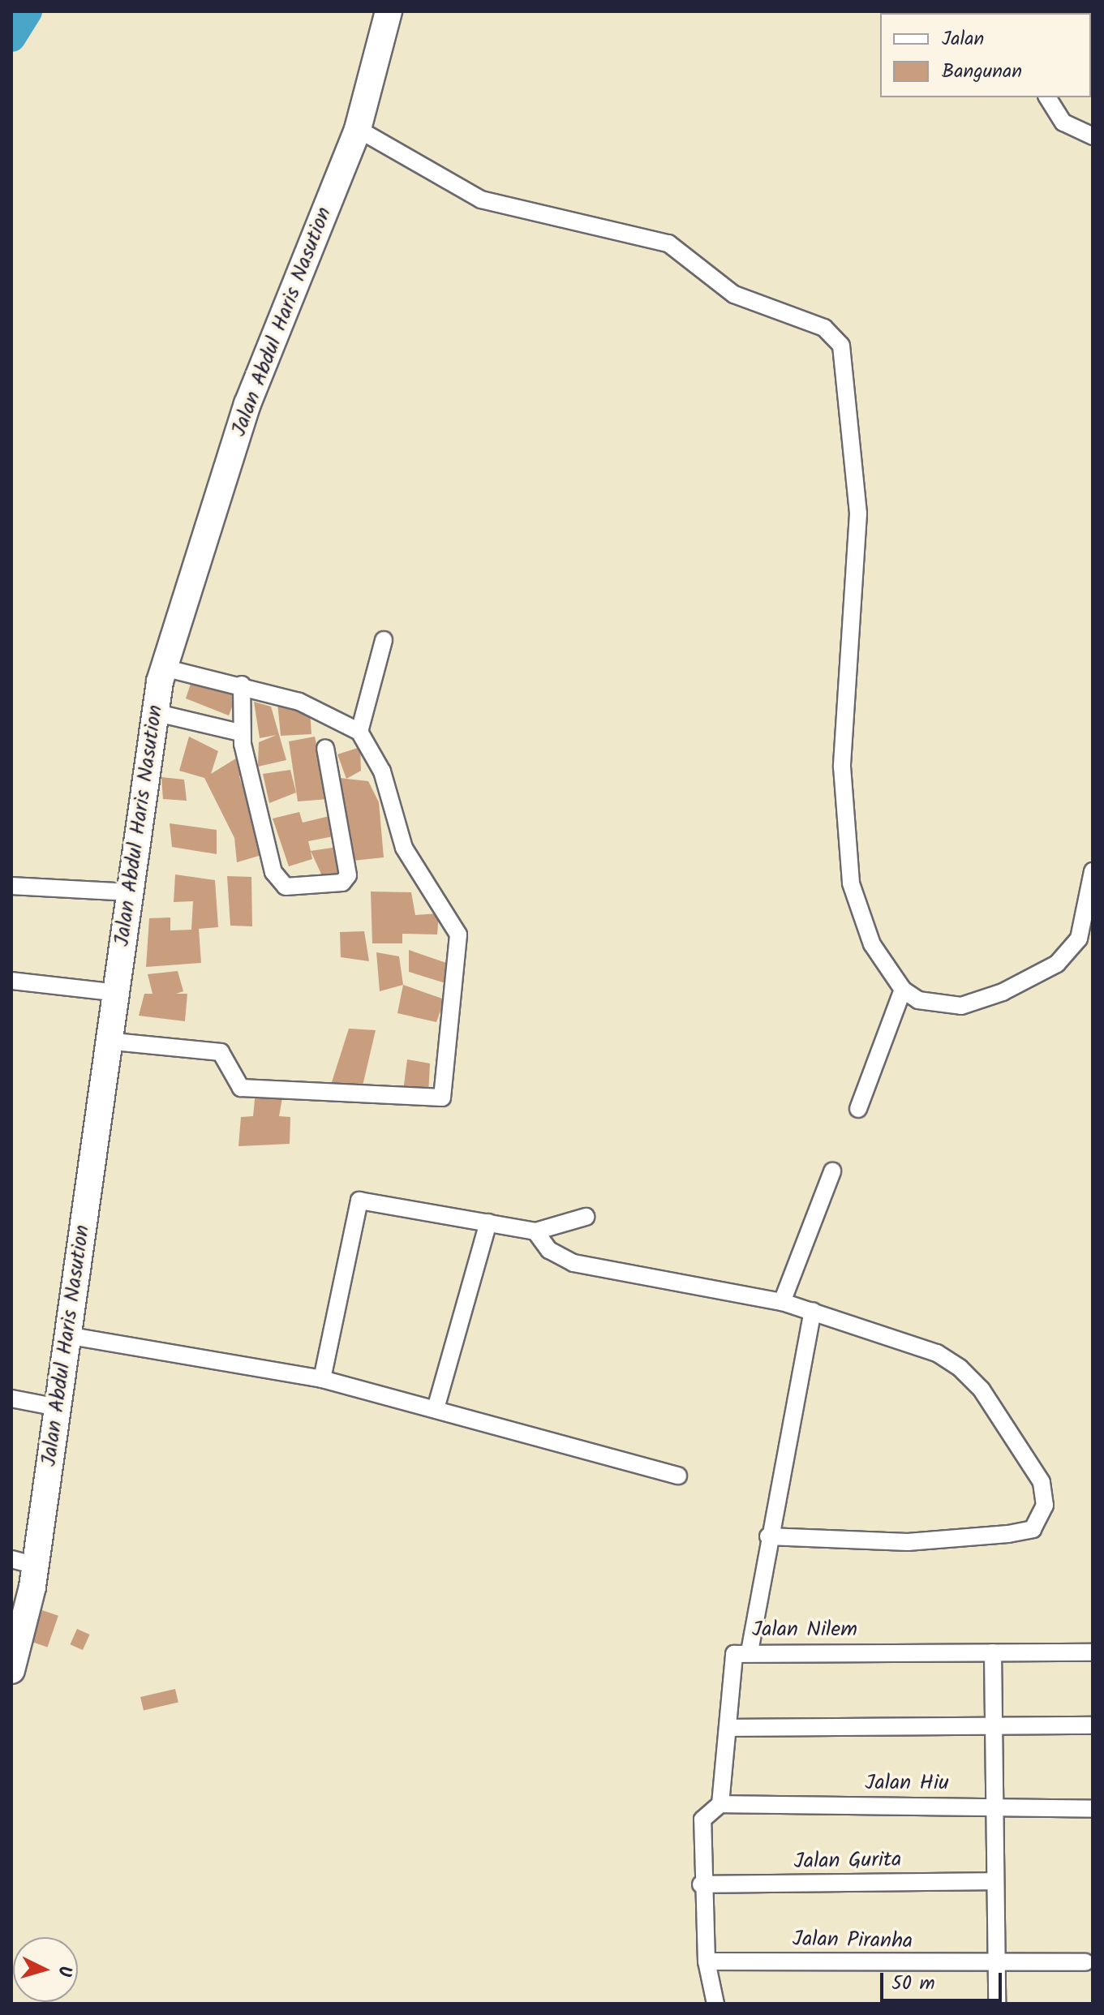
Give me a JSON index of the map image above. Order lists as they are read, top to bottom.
{
  "streets": {
    "main road": ["Jalan Abdul Haris Nasution"],
    "street": [
      "Jalan Nilem",
      "Jalan Hiu",
      "Jalan Gurita",
      "Jalan Piranha"
    ]
  },
  "crossings": [
    ["Jalan Nilem", "Jalan Hiu"]
  ],
  "legend": ["Jalan", "Bangunan"],
  "scale_bar": "50 m",
  "north": "right"
}
